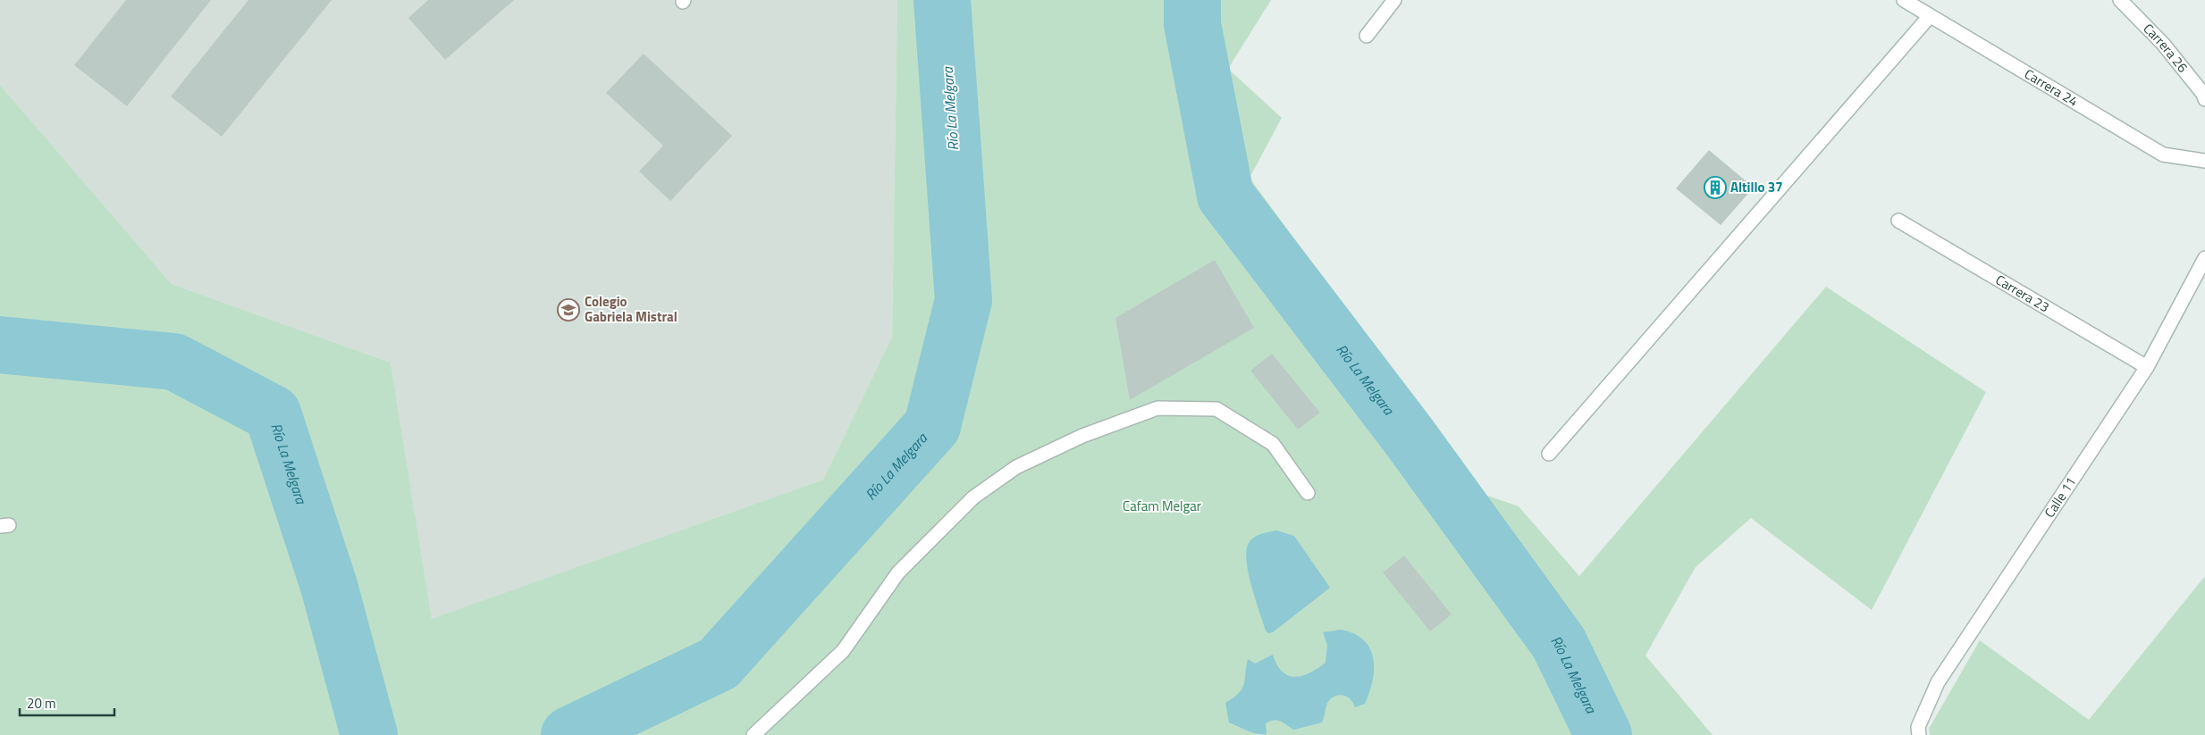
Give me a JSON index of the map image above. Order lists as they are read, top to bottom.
{
  "streets": {
    "street": [
      "Carrera 26",
      "Carrera 24",
      "Carrera 23",
      "Calle 11"
    ]
  },
  "crossings": [
    ["Carrera 23", "Calle 11"]
  ],
  "water": ["Río La Melgara"],
  "parks": ["Cafam Melgar"],
  "places": {
    "building": ["Altillo 37"],
    "school or university": ["Colegio Gabriela Mistral"]
  },
  "scale_bar": "20 m"
}
